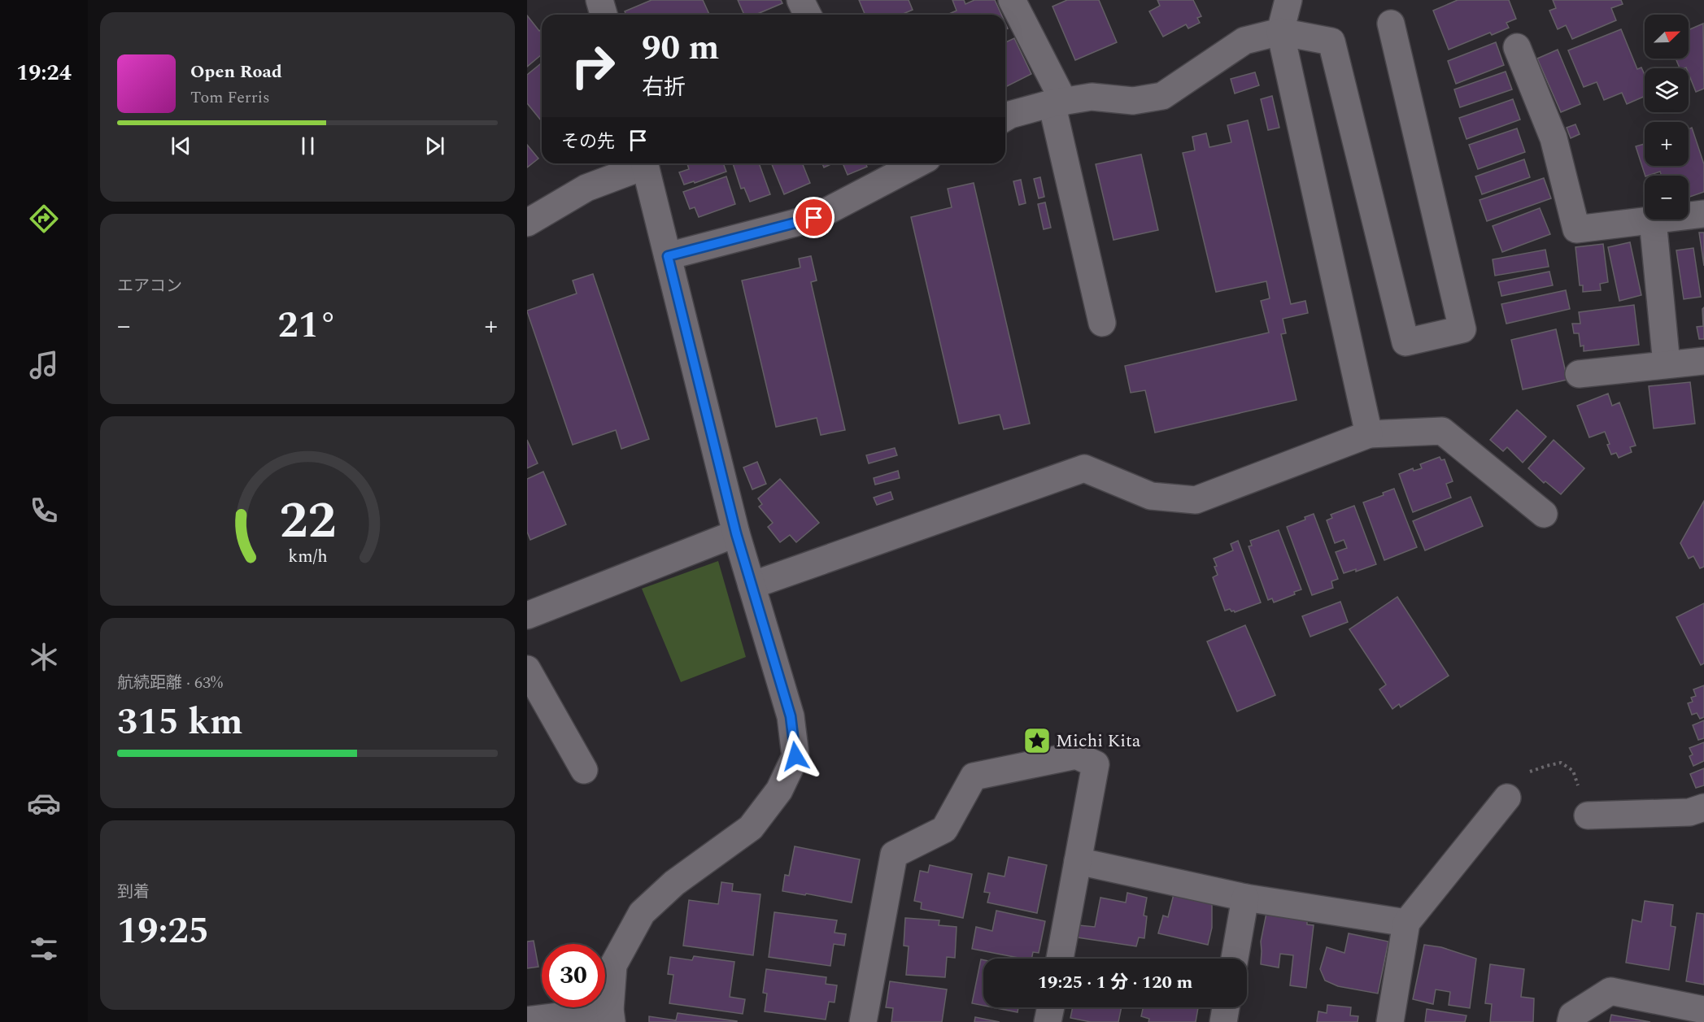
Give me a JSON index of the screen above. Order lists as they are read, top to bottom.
{
  "places": {
    "place": ["Michi Kita"]
  },
  "north": "top right",
  "page": {
    "tabs": "19:24",
    "map_buttons": ["+", "−"],
    "turn": ["90 m", "右折"],
    "song": ["Open Road", "Tom Ferris"],
    "then": "その先",
    "tile": [
      "エアコン",
      ["航続距離 · 63%", "315 km"],
      ["到着", "19:25"]
    ],
    "heat": ["−", "21°", "+"],
    "limit": "30",
    "trip": "19:25 · 1 分 · 120 m",
    "gauge": ["22", "km/h"]
  }
}
